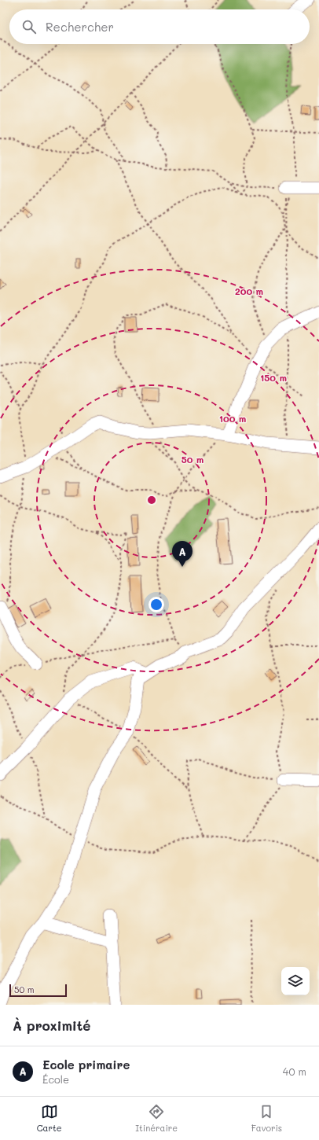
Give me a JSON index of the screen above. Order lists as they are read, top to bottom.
{
  "scale_bar": "50 m",
  "page": {
    "search": "Rechercher",
    "pins": "A",
    "scale": "50 m",
    "heading": "À proximité",
    "list": [
      {
        "mark": "A",
        "name": "Ecole primaire",
        "note": "École",
        "value": "40 m"
      }
    ],
    "nav": ["Carte", "Itinéraire", "Favoris"]
  },
  "rings": [
    "200 m",
    "150 m",
    "100 m",
    "50 m"
  ]
}
